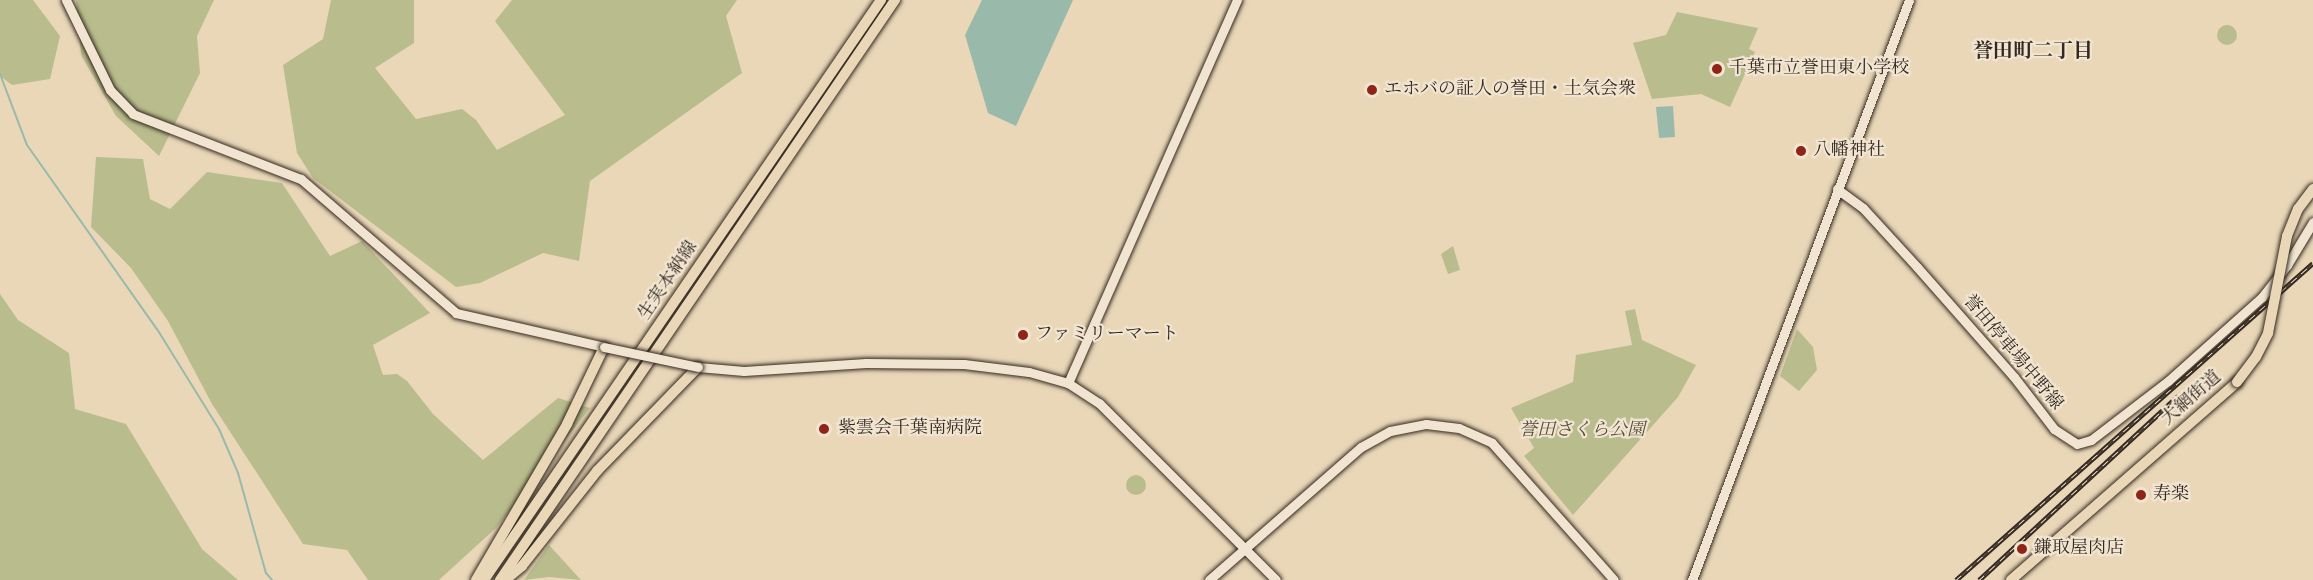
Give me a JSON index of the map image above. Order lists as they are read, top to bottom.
{
  "streets": {
    "main road": ["生実本納線", "大網街道"],
    "street": ["誉田停車場中野線"]
  },
  "districts": ["誉田町二丁目"],
  "parks": ["誉田さくら公園"],
  "places": [
    "千葉市立誉田東小学校",
    "エホバの証人の誉田・土気会衆",
    "八幡神社",
    "ファミリーマート",
    "紫雲会千葉南病院",
    "寿楽",
    "鎌取屋肉店"
  ]
}
